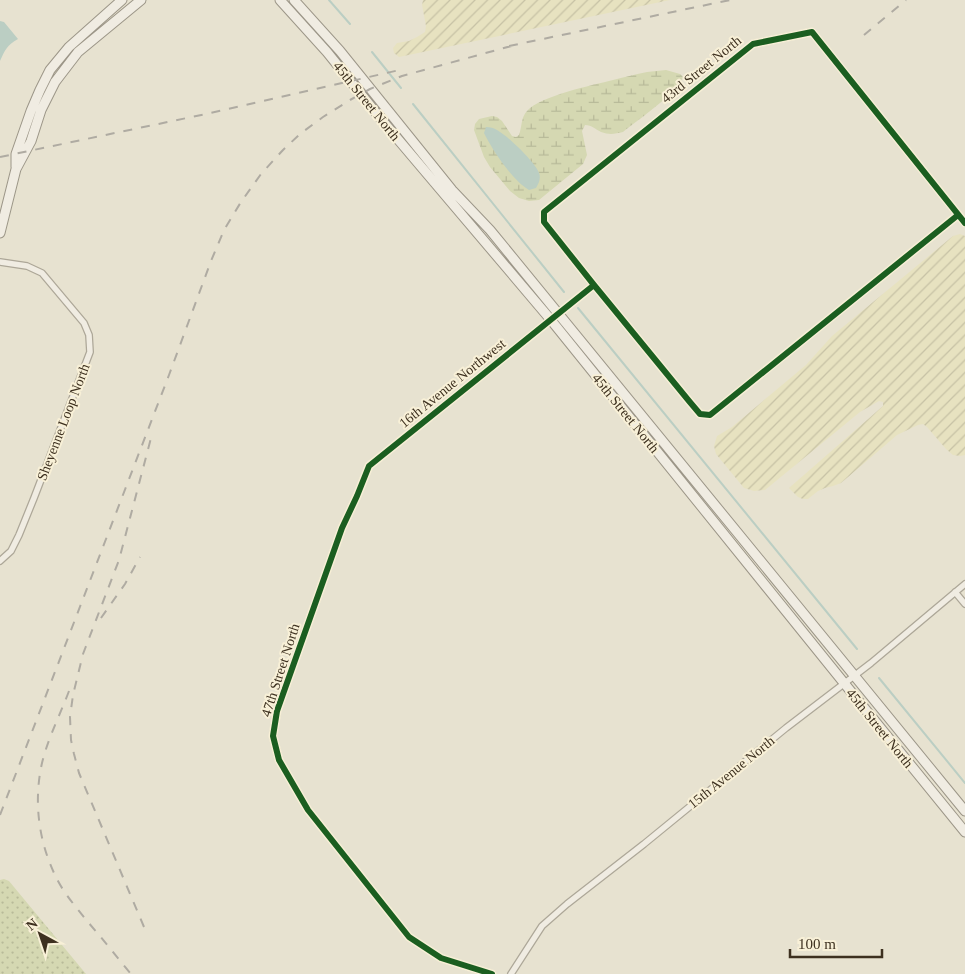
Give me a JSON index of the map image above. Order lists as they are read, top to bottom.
{
  "streets": {
    "main road": ["45th Street North"],
    "street": [
      "43rd Street North",
      "16th Avenue Northwest",
      "Sheyenne Loop North",
      "47th Street North",
      "15th Avenue North"
    ]
  },
  "crossings": [
    ["43rd Street North", "16th Avenue Northwest"],
    ["45th Street North", "16th Avenue Northwest"],
    ["45th Street North", "15th Avenue North"],
    ["16th Avenue Northwest", "47th Street North"]
  ],
  "scale_bar": "100 m",
  "north": "top left"
}
